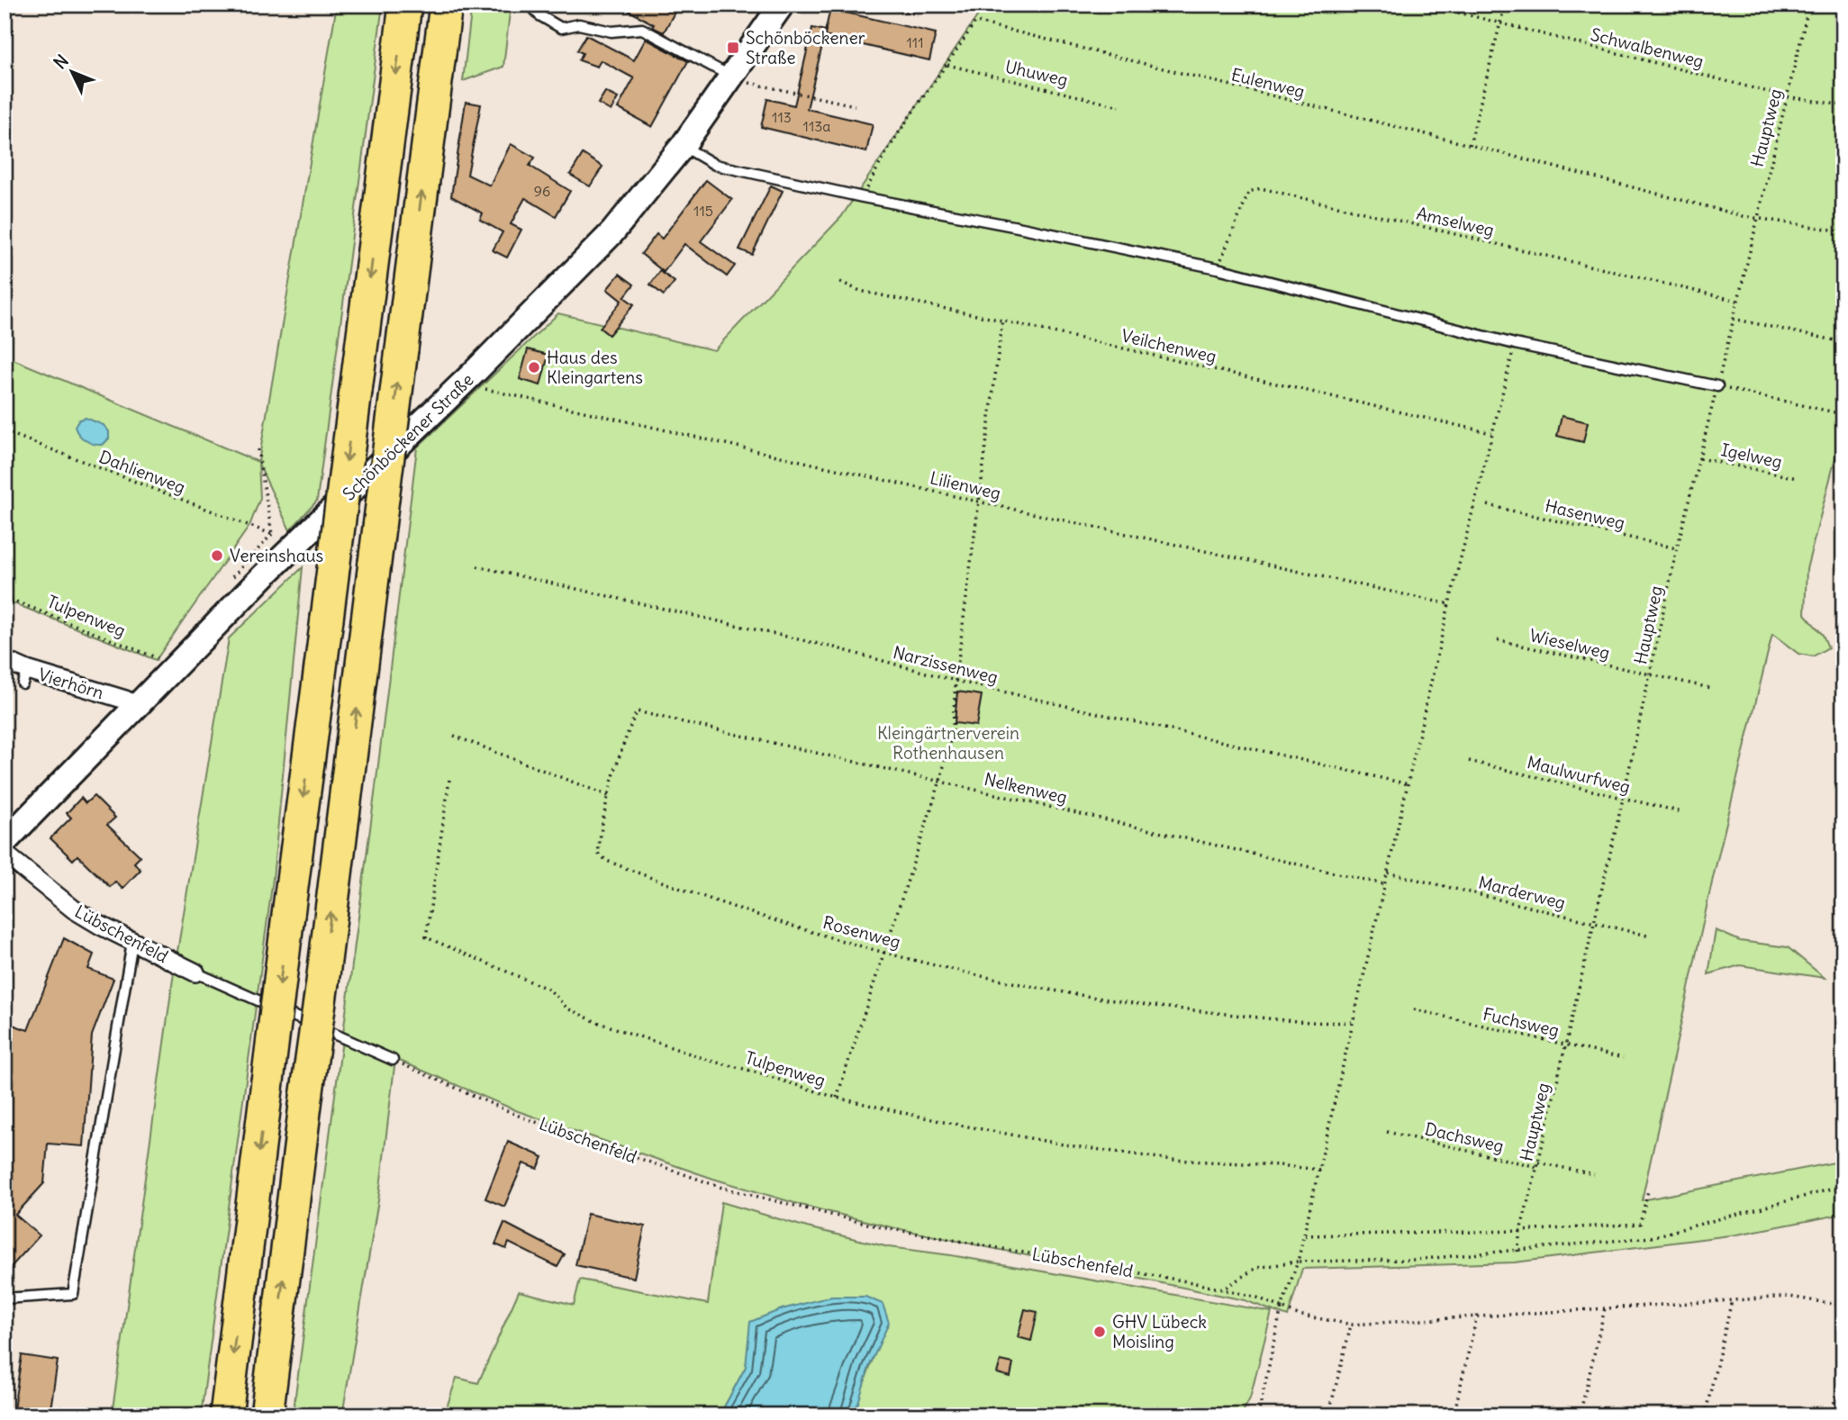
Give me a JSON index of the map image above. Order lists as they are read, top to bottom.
{
  "streets": {
    "main road": ["Schönböckener Straße"],
    "street": ["Vierhörn", "Lübschenfeld"],
    "path": [
      "Schwalbenweg",
      "Uhuweg",
      "Eulenweg",
      "Hauptweg",
      "Amselweg",
      "Veilchenweg",
      "Igelweg",
      "Dahlienweg",
      "Lilienweg",
      "Hasenweg",
      "Tulpenweg",
      "Wieselweg",
      "Narzissenweg",
      "Maulwurfweg",
      "Nelkenweg",
      "Marderweg",
      "Rosenweg",
      "Fuchsweg",
      "Dachsweg"
    ]
  },
  "crossings": [
    ["Schwalbenweg", "Hauptweg"],
    ["Uhuweg", "Eulenweg"],
    ["Eulenweg", "Hauptweg"],
    ["Hauptweg", "Amselweg"],
    ["Hauptweg", "Igelweg"],
    ["Hauptweg", "Hasenweg"],
    ["Hauptweg", "Wieselweg"],
    ["Hauptweg", "Maulwurfweg"],
    ["Hauptweg", "Marderweg"],
    ["Hauptweg", "Fuchsweg"],
    ["Hauptweg", "Dachsweg"],
    ["Schönböckener Straße", "Vierhörn"],
    ["Nelkenweg", "Rosenweg"]
  ],
  "parks": ["Kleingärtnerverein Rothenhausen"],
  "places": {
    "transit": ["Schönböckener Straße"],
    "other": ["Haus des Kleingartens", "Vereinshaus", "GHV Lübeck Moisling"]
  },
  "house_numbers": [
    "111",
    "113",
    "113a",
    "96",
    "115"
  ],
  "north": "top left"
}
